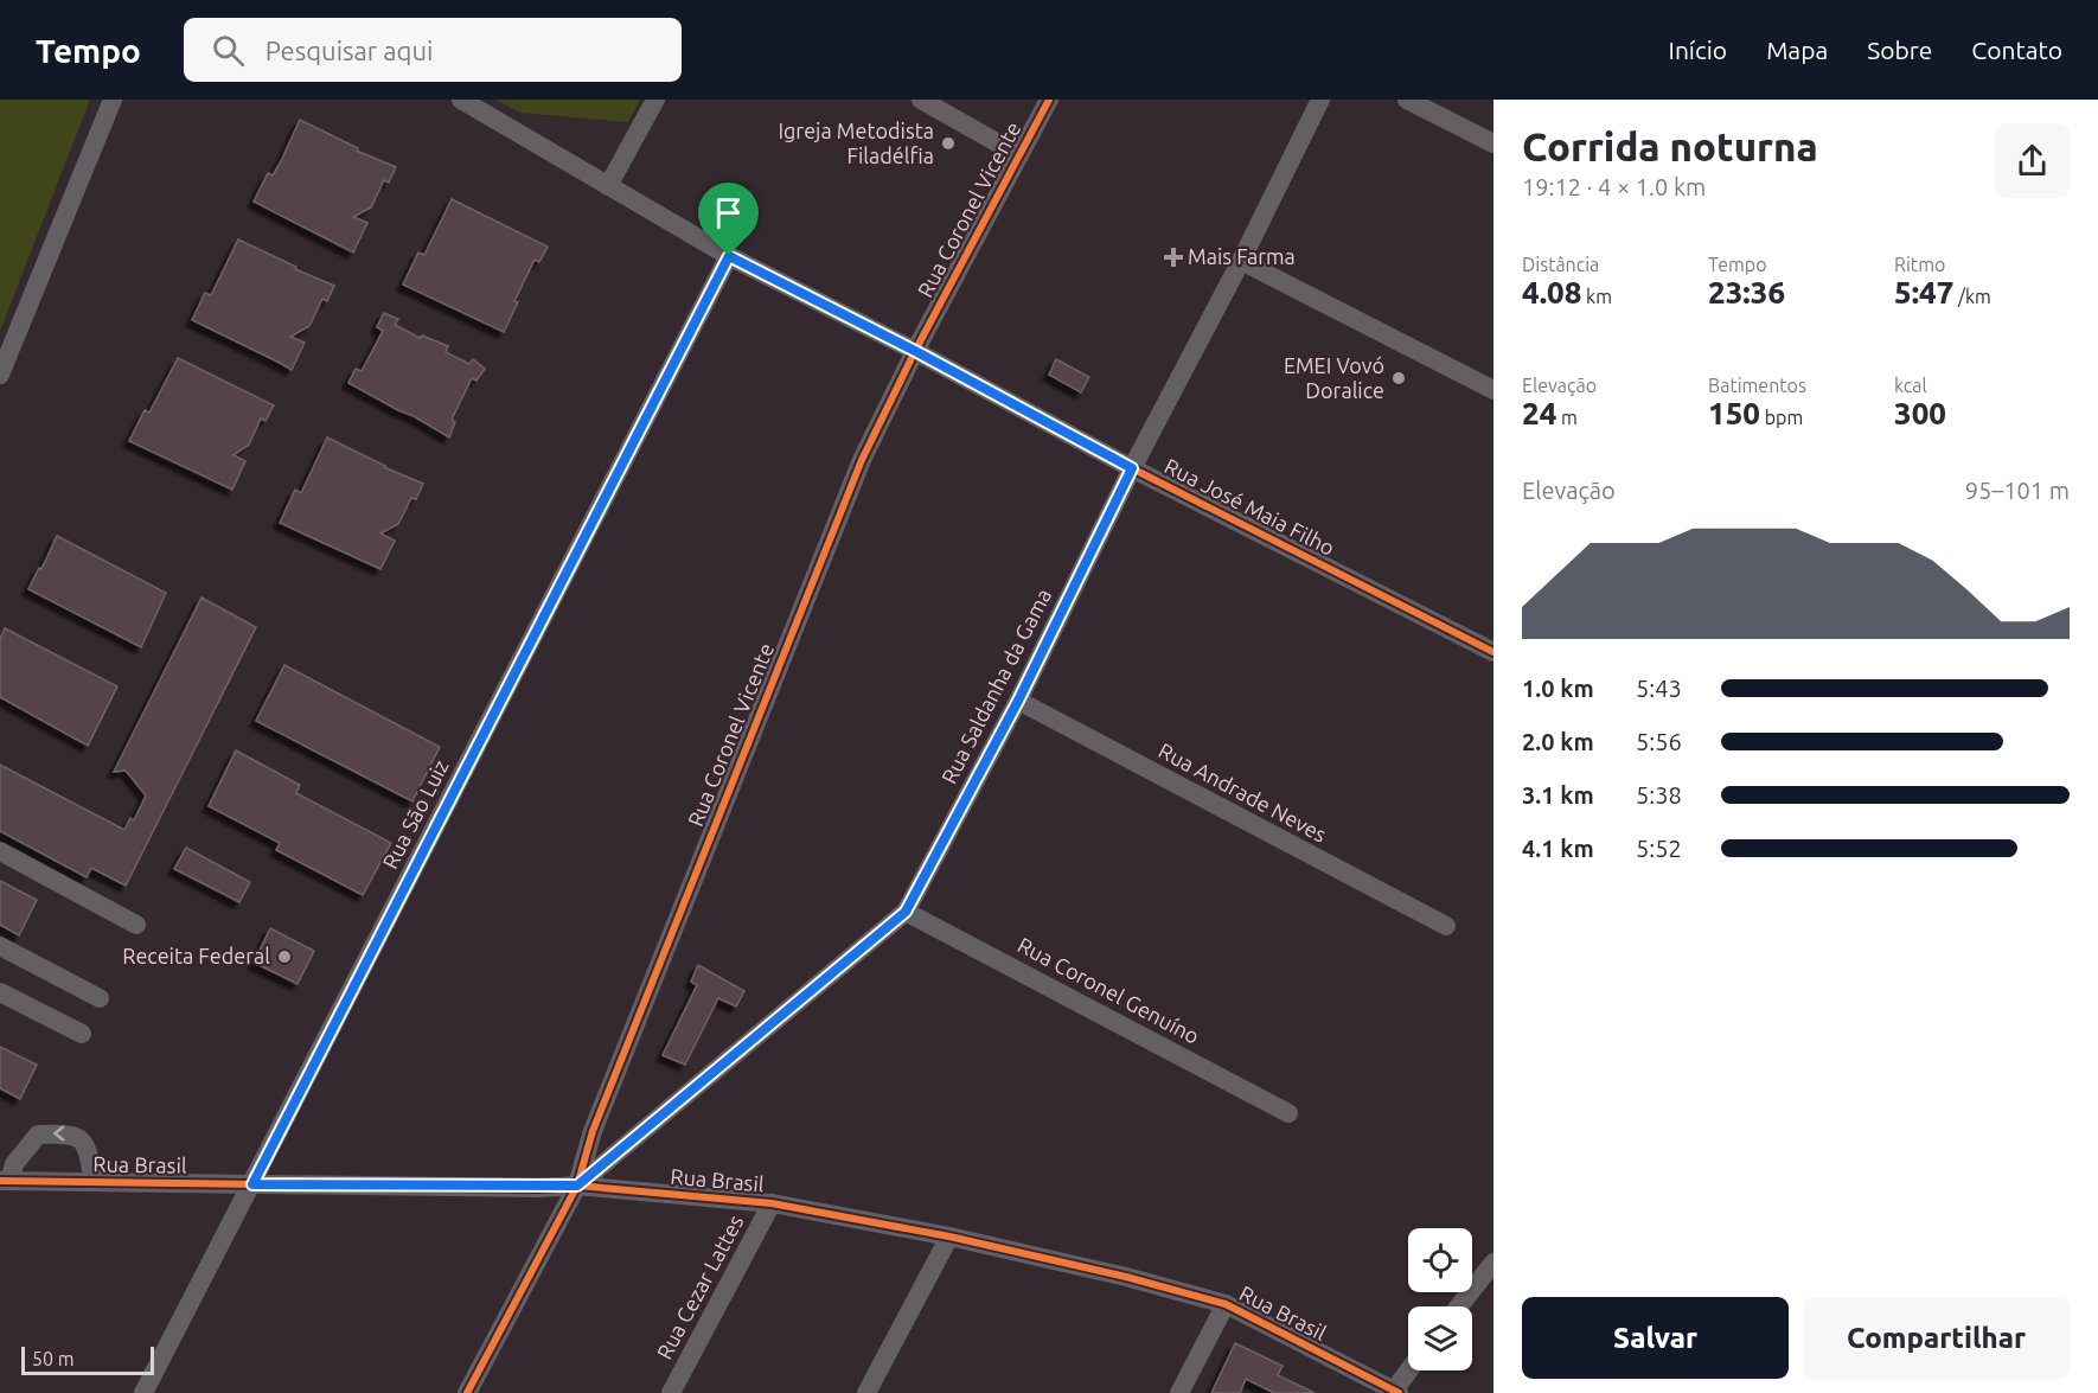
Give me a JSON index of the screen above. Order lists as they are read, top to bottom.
{
  "streets": {
    "street": [
      "Rua Coronel Vicente",
      "Rua José Maia Filho",
      "Rua Saldanha da Gama",
      "Rua Andrade Neves",
      "Rua São Luiz",
      "Rua Coronel Genuíno",
      "Rua Brasil",
      "Rua Cezar Lattes"
    ]
  },
  "crossings": [
    ["Rua Coronel Vicente", "Rua José Maia Filho"],
    ["Rua Coronel Vicente", "Rua Saldanha da Gama"],
    ["Rua Coronel Vicente", "Rua Brasil"],
    ["Rua José Maia Filho", "Rua Saldanha da Gama"],
    ["Rua José Maia Filho", "Rua São Luiz"],
    ["Rua Saldanha da Gama", "Rua Andrade Neves"],
    ["Rua Saldanha da Gama", "Rua Coronel Genuíno"],
    ["Rua Saldanha da Gama", "Rua Brasil"],
    ["Rua São Luiz", "Rua Brasil"],
    ["Rua Brasil", "Rua Cezar Lattes"]
  ],
  "places": {
    "other": ["Igreja Metodista Filadélfia", "EMEI Vovó Doralice", "Receita Federal"],
    "health": ["Mais Farma"]
  },
  "scale_bar": "50 m",
  "page": {
    "header": "Tempo",
    "search": "Pesquisar aqui",
    "nav": [
      "Início",
      "Mapa",
      "Sobre",
      "Contato"
    ],
    "heading": ["Corrida noturna", "19:12 · 4 × 1.0 km"],
    "stats": [
      ["Distância", "4.08 km"],
      ["Tempo", "23:36"],
      ["Ritmo", "5:47 /km"],
      ["Elevação", "24 m"],
      ["Batimentos", "150 bpm"],
      ["kcal", "300"]
    ],
    "chart": ["Elevação", "95–101 m"],
    "list": [
      {
        "name": "1.0 km",
        "note": "5:43"
      },
      {
        "name": "2.0 km",
        "note": "5:56"
      },
      {
        "name": "3.1 km",
        "note": "5:38"
      },
      {
        "name": "4.1 km",
        "note": "5:52"
      }
    ],
    "buttons": ["Salvar", "Compartilhar"],
    "scale": "50 m"
  }
}
